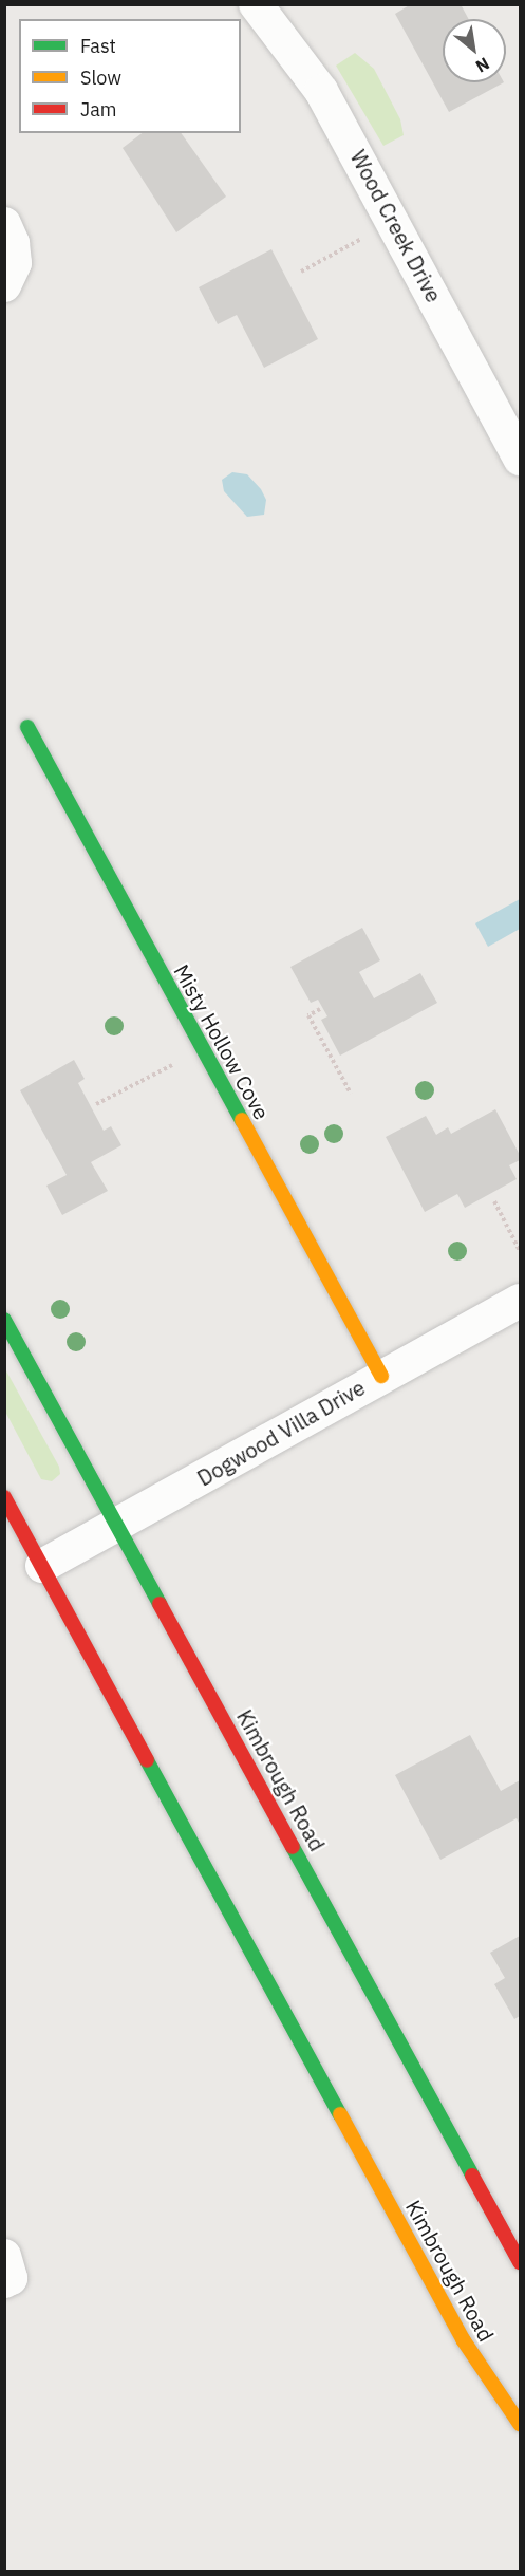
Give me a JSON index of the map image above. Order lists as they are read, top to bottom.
{
  "streets": {
    "street": [
      "Wood Creek Drive",
      "Misty Hollow Cove",
      "Dogwood Villa Drive",
      "Kimbrough Road"
    ]
  },
  "crossings": [
    ["Misty Hollow Cove", "Dogwood Villa Drive"],
    ["Dogwood Villa Drive", "Kimbrough Road"]
  ],
  "legend": ["Fast", "Slow", "Jam"],
  "north": "bottom right"
}
